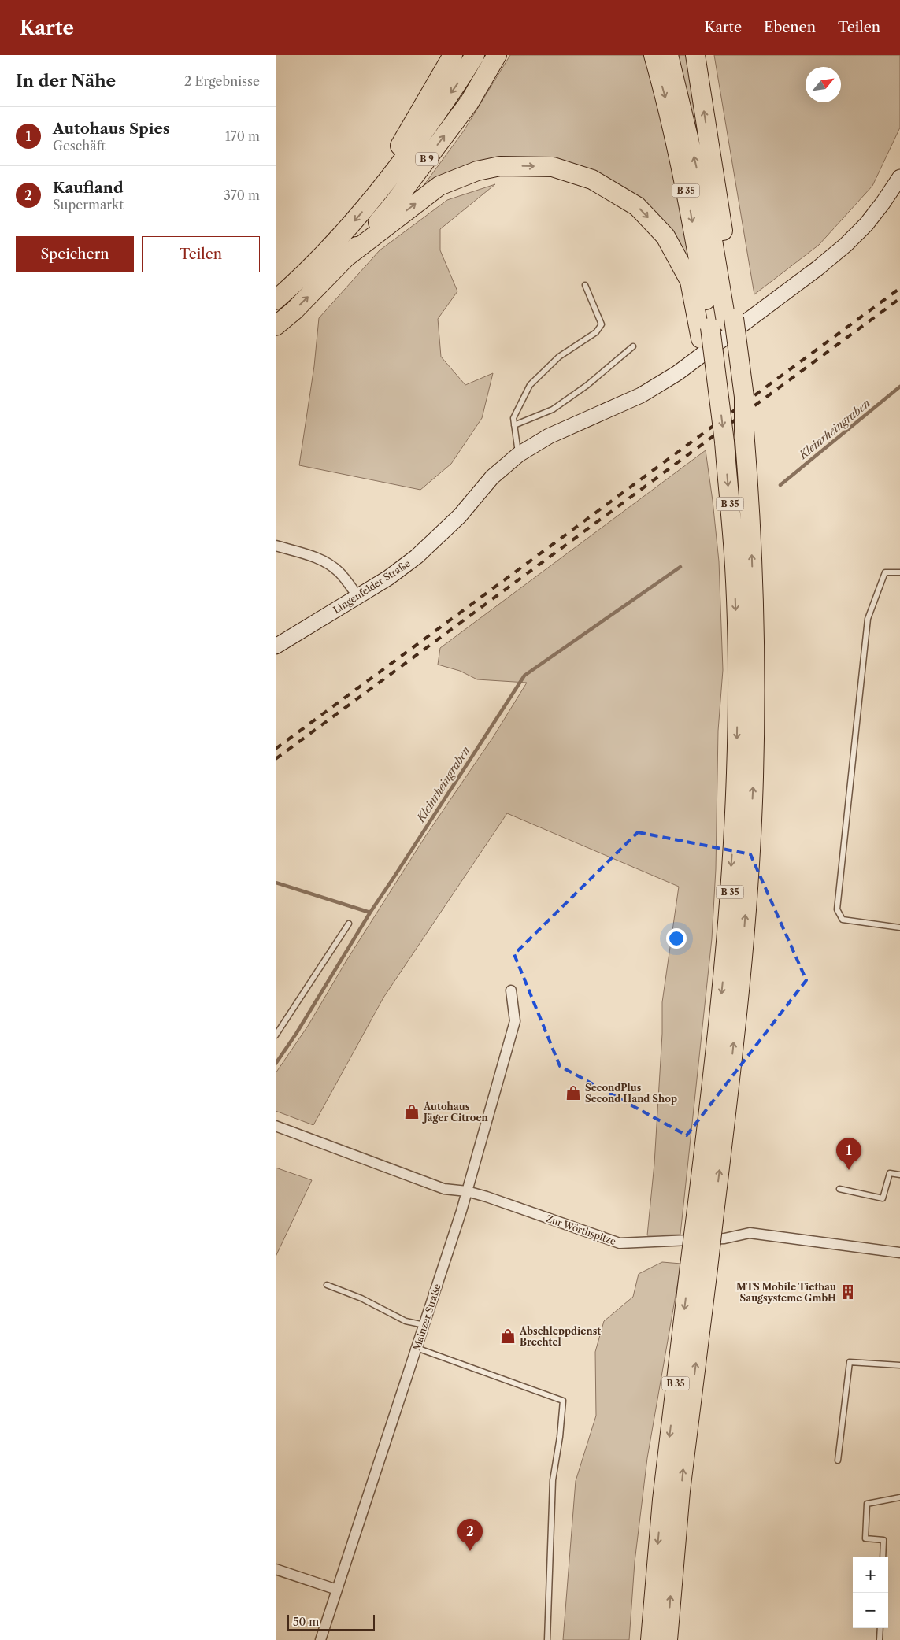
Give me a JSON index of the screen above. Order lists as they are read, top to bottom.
{
  "streets": {
    "highway": ["B 9", "B 35"],
    "main road": ["Lingenfelder Straße"],
    "street": ["Zur Wörthspitze", "Mainzer Straße"]
  },
  "crossings": [
    ["Zur Wörthspitze", "Mainzer Straße"]
  ],
  "water": ["Kleinrheingraben"],
  "places": {
    "shop": ["SecondPlus Second Hand Shop", "Autohaus Jäger Citroen", "Abschleppdienst Brechtel"],
    "building": ["MTS Mobile Tiefbau Saugsysteme GmbH"]
  },
  "scale_bar": "50 m",
  "north": "top right",
  "page": {
    "header": "Karte",
    "nav": ["Karte", "Ebenen", "Teilen"],
    "heading": ["In der Nähe", "2 Ergebnisse"],
    "list": [
      {
        "mark": "1",
        "name": "Autohaus Spies",
        "note": "Geschäft",
        "value": "170 m"
      },
      {
        "mark": "2",
        "name": "Kaufland",
        "note": "Supermarkt",
        "value": "370 m"
      }
    ],
    "buttons": ["Speichern", "Teilen"],
    "pins": ["1", "2"],
    "map_buttons": ["+", "−"],
    "scale": "50 m"
  }
}
